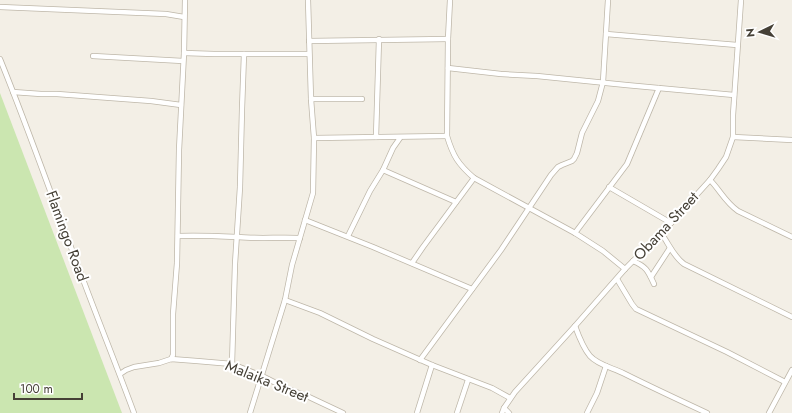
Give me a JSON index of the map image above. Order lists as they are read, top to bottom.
{
  "streets": {
    "street": ["Obama Street", "Flamingo Road", "Malaika Street"]
  },
  "crossings": [
    ["Flamingo Road", "Malaika Street"]
  ],
  "scale_bar": "100 m",
  "north": "left"
}
